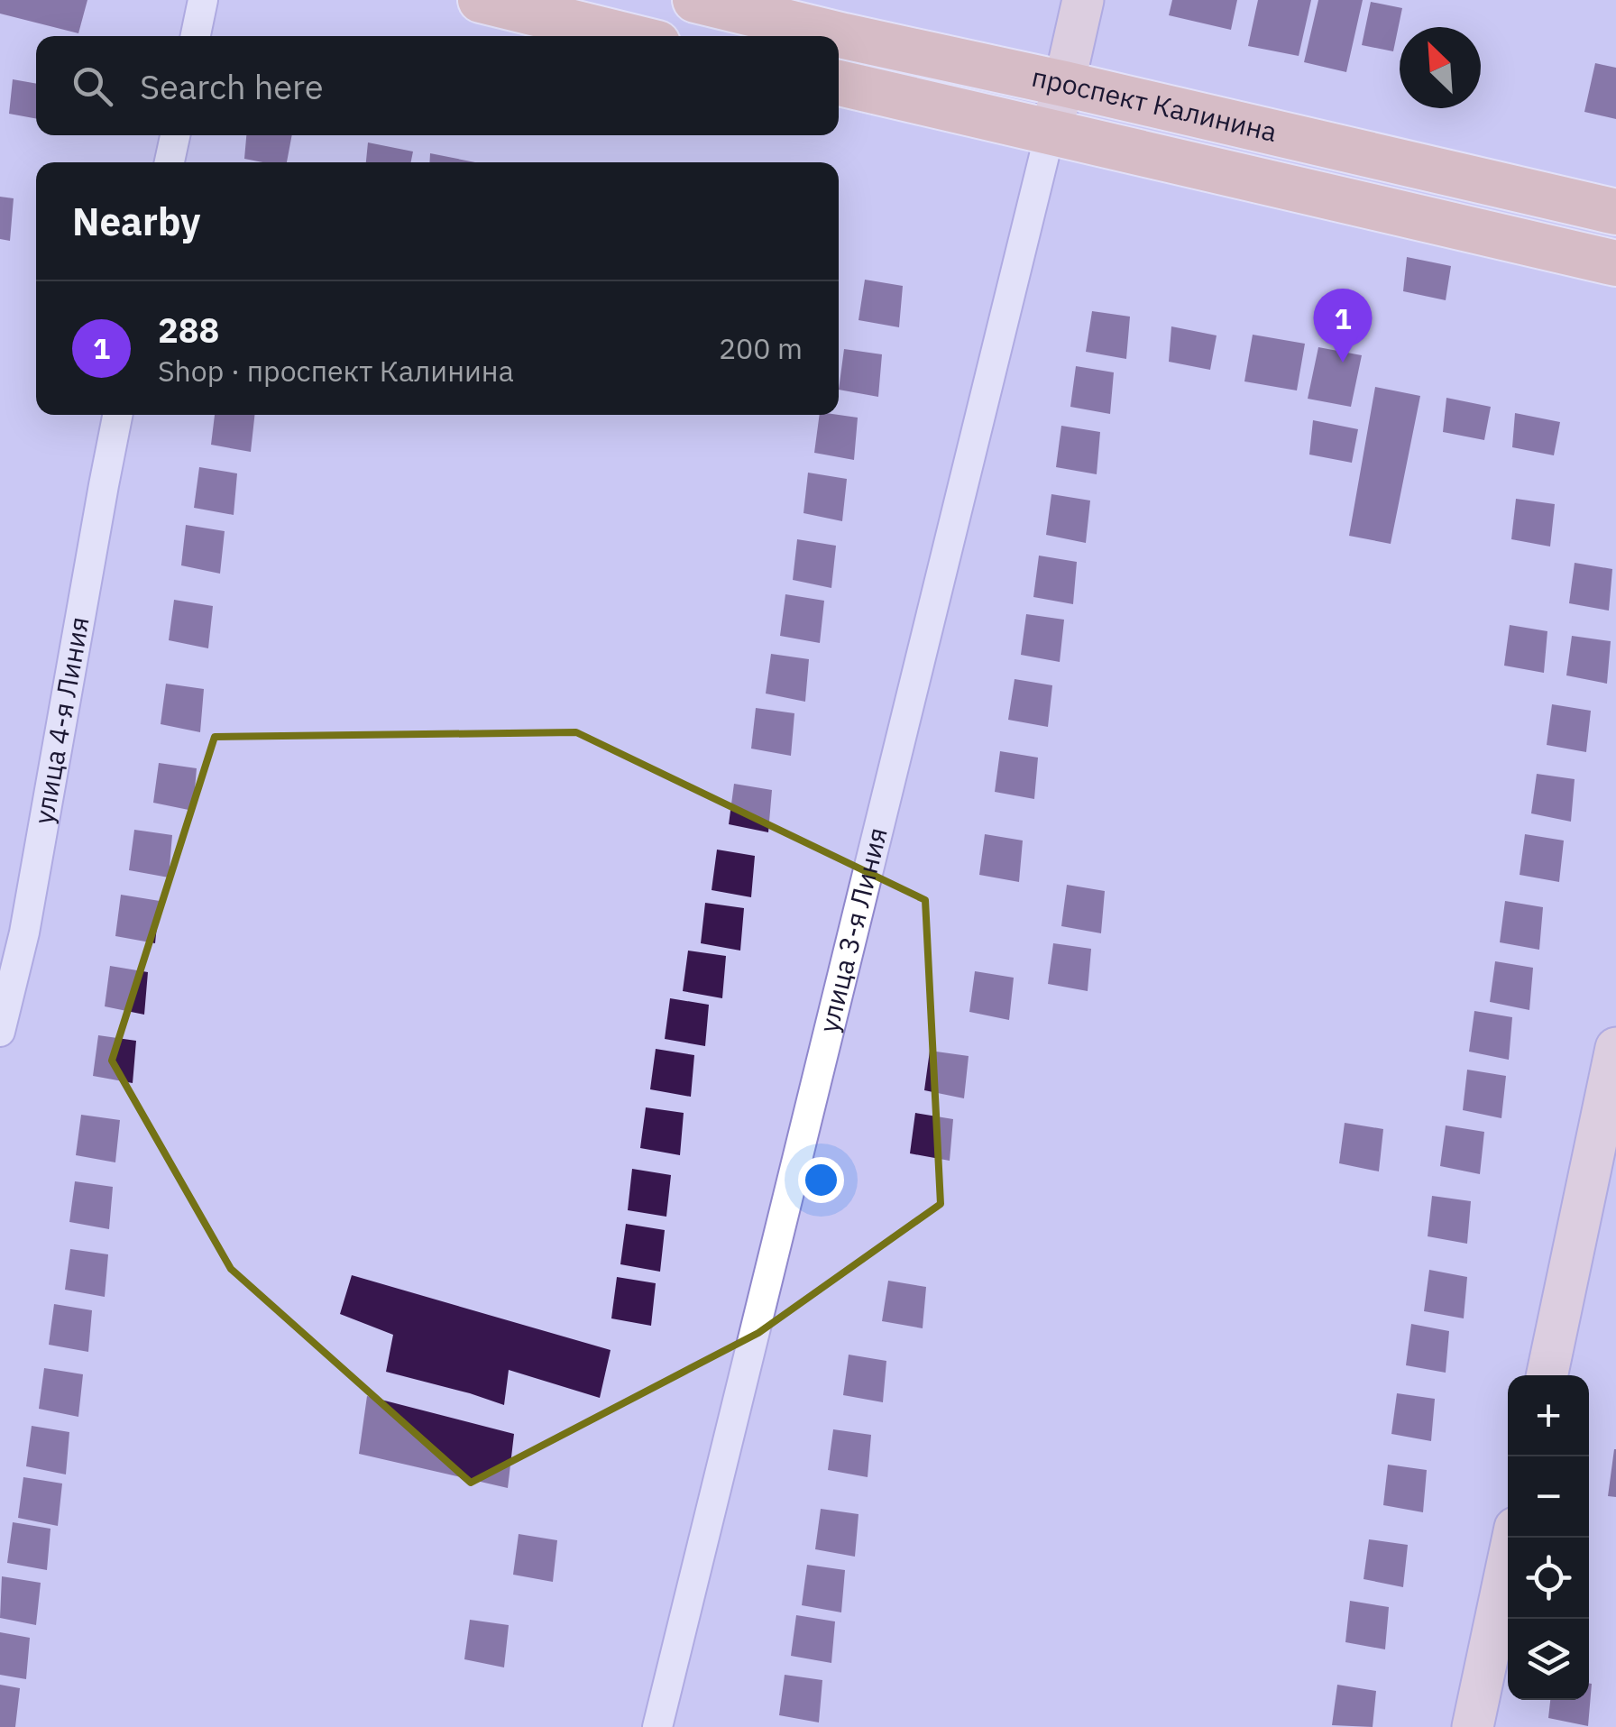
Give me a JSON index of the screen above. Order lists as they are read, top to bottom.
{
  "streets": {
    "main road": ["проспект Калинина"],
    "street": ["улица 4-я Линия", "улица 3-я Линия"]
  },
  "crossings": [
    ["проспект Калинина", "улица 3-я Линия"]
  ],
  "north": "top left",
  "page": {
    "search": "Search here",
    "heading": "Nearby",
    "list": [
      {
        "mark": "1",
        "name": "288",
        "note": "Shop · проспект Калинина",
        "value": "200 m"
      }
    ],
    "pins": "1",
    "map_buttons": ["+", "−"]
  }
}
